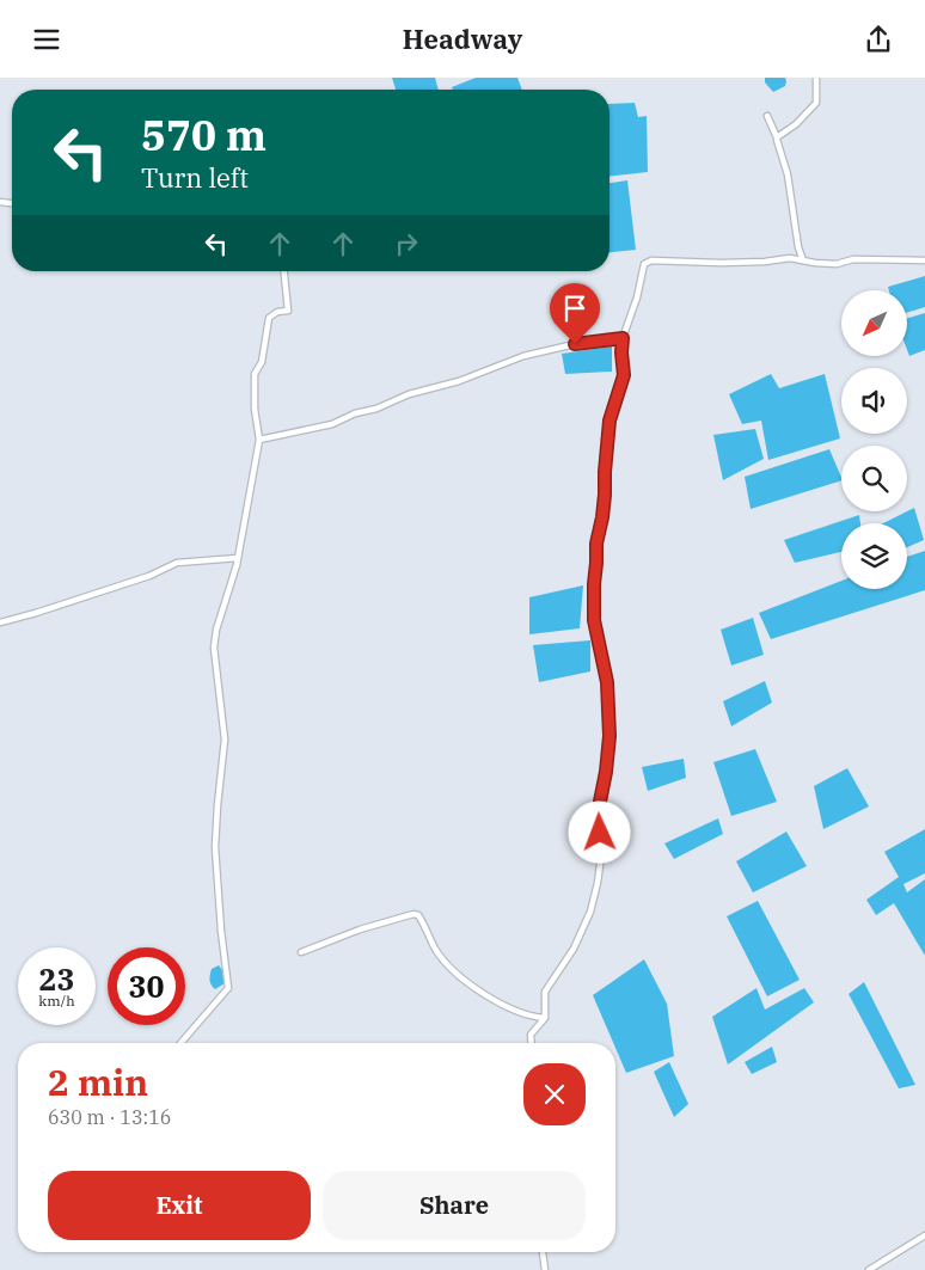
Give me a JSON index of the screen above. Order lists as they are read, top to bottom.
{
  "north": "bottom left",
  "page": {
    "header": "Headway",
    "turn": ["570 m", "Turn left"],
    "speed": "23 km/h",
    "limit": "30",
    "heading": ["2 min", "630 m · 13:16"],
    "buttons": ["Exit", "Share"]
  }
}
